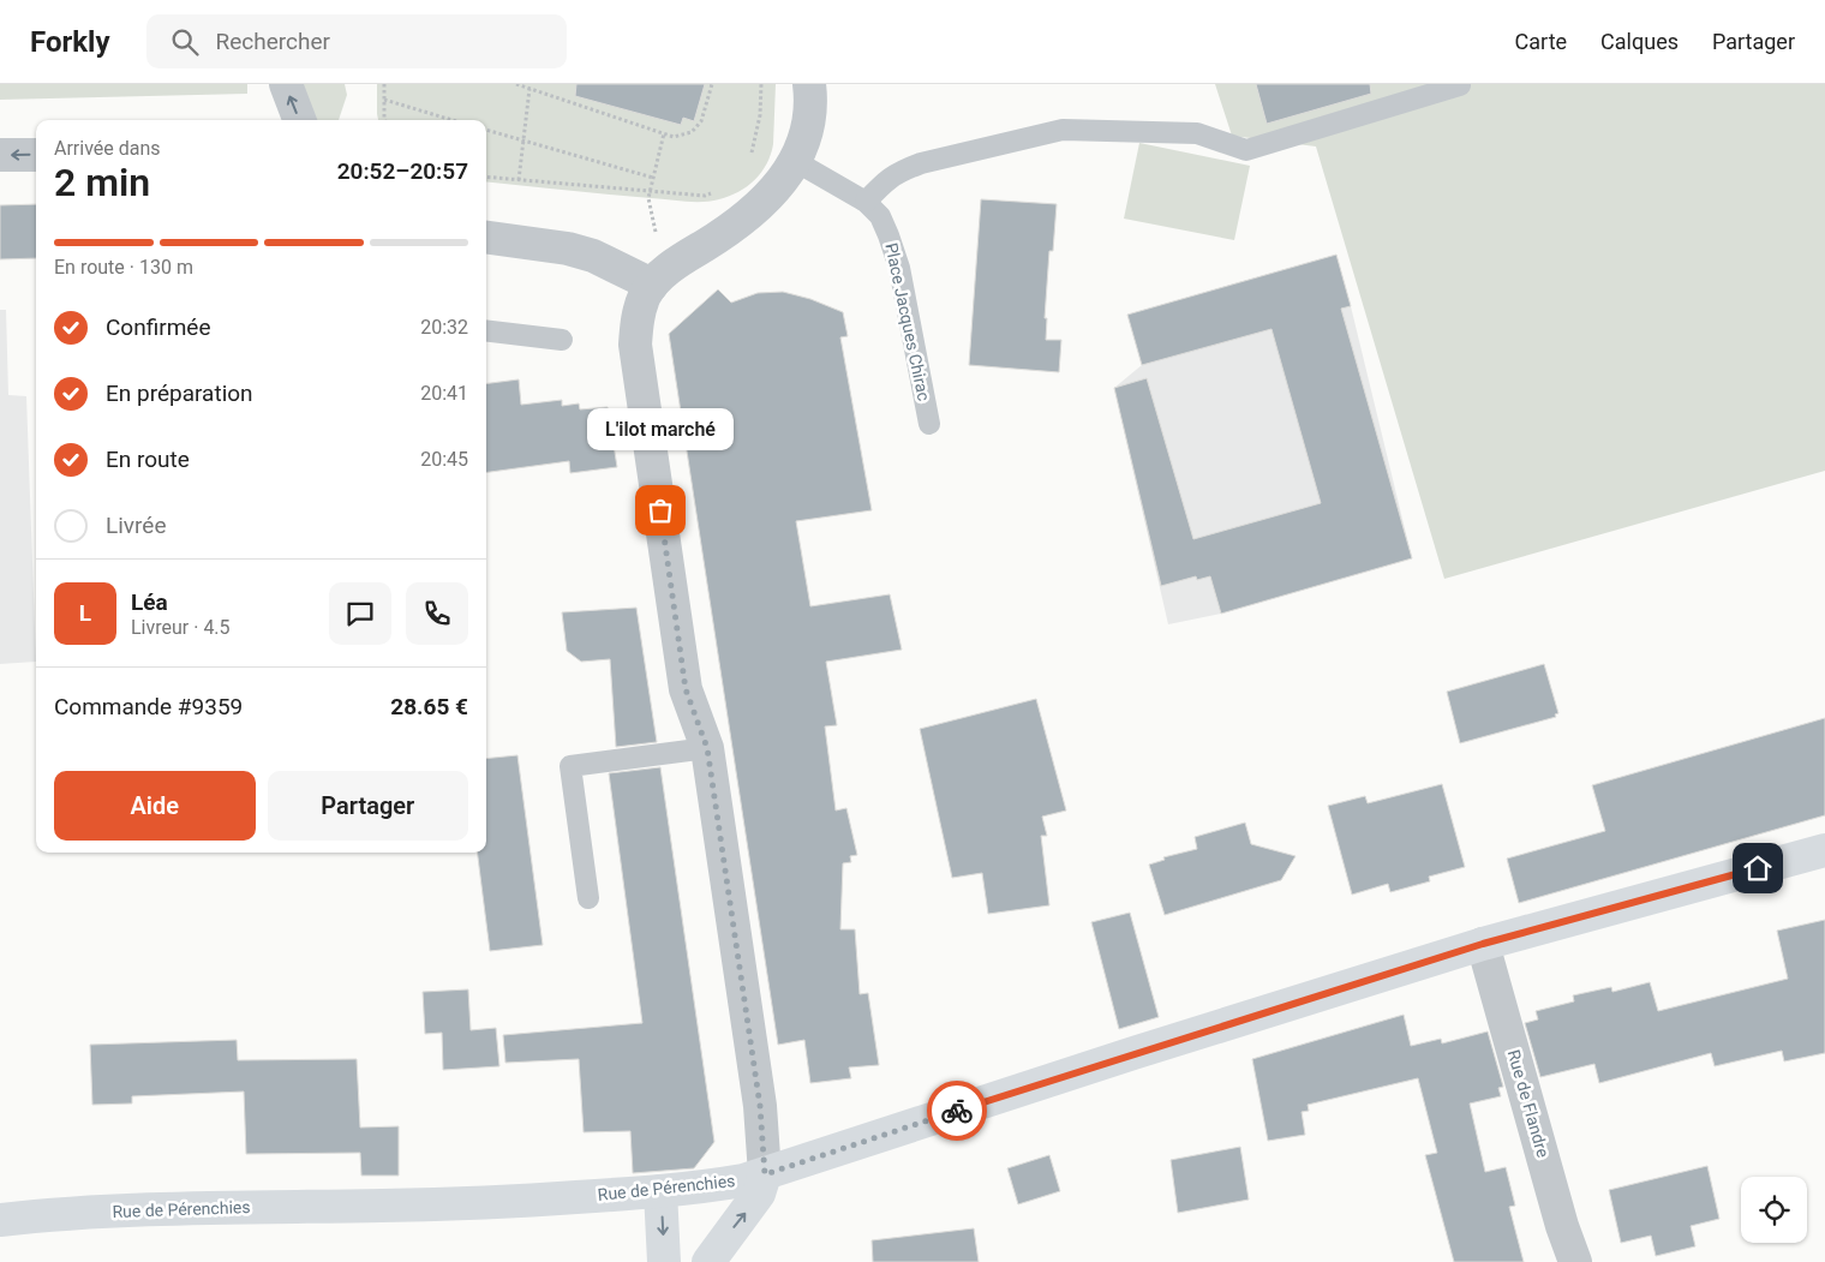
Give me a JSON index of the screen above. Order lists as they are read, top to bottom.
{
  "streets": {
    "main road": ["Rue de Pérenchies"],
    "street": ["Rue de Flandre"],
    "lane": ["Place Jacques Chirac"]
  },
  "crossings": [
    ["Rue de Flandre", "Rue de Pérenchies"]
  ],
  "places": ["L'ilot marché"],
  "page": {
    "header": "Forkly",
    "search": "Rechercher",
    "nav": ["Carte", "Calques", "Partager"],
    "heading": ["2 min", "Arrivée dans", "20:52–20:57"],
    "panel": [
      "Léa",
      "Livreur · 4.5",
      "Commande #9359",
      "28.65 €"
    ],
    "bar": "En route · 130 m",
    "list": [
      ["Confirmée", "20:32"],
      ["En préparation", "20:41"],
      ["En route", "20:45"],
      "Livrée"
    ],
    "bubble": "L'ilot marché",
    "round": "L",
    "buttons": ["Aide", "Partager"]
  }
}
